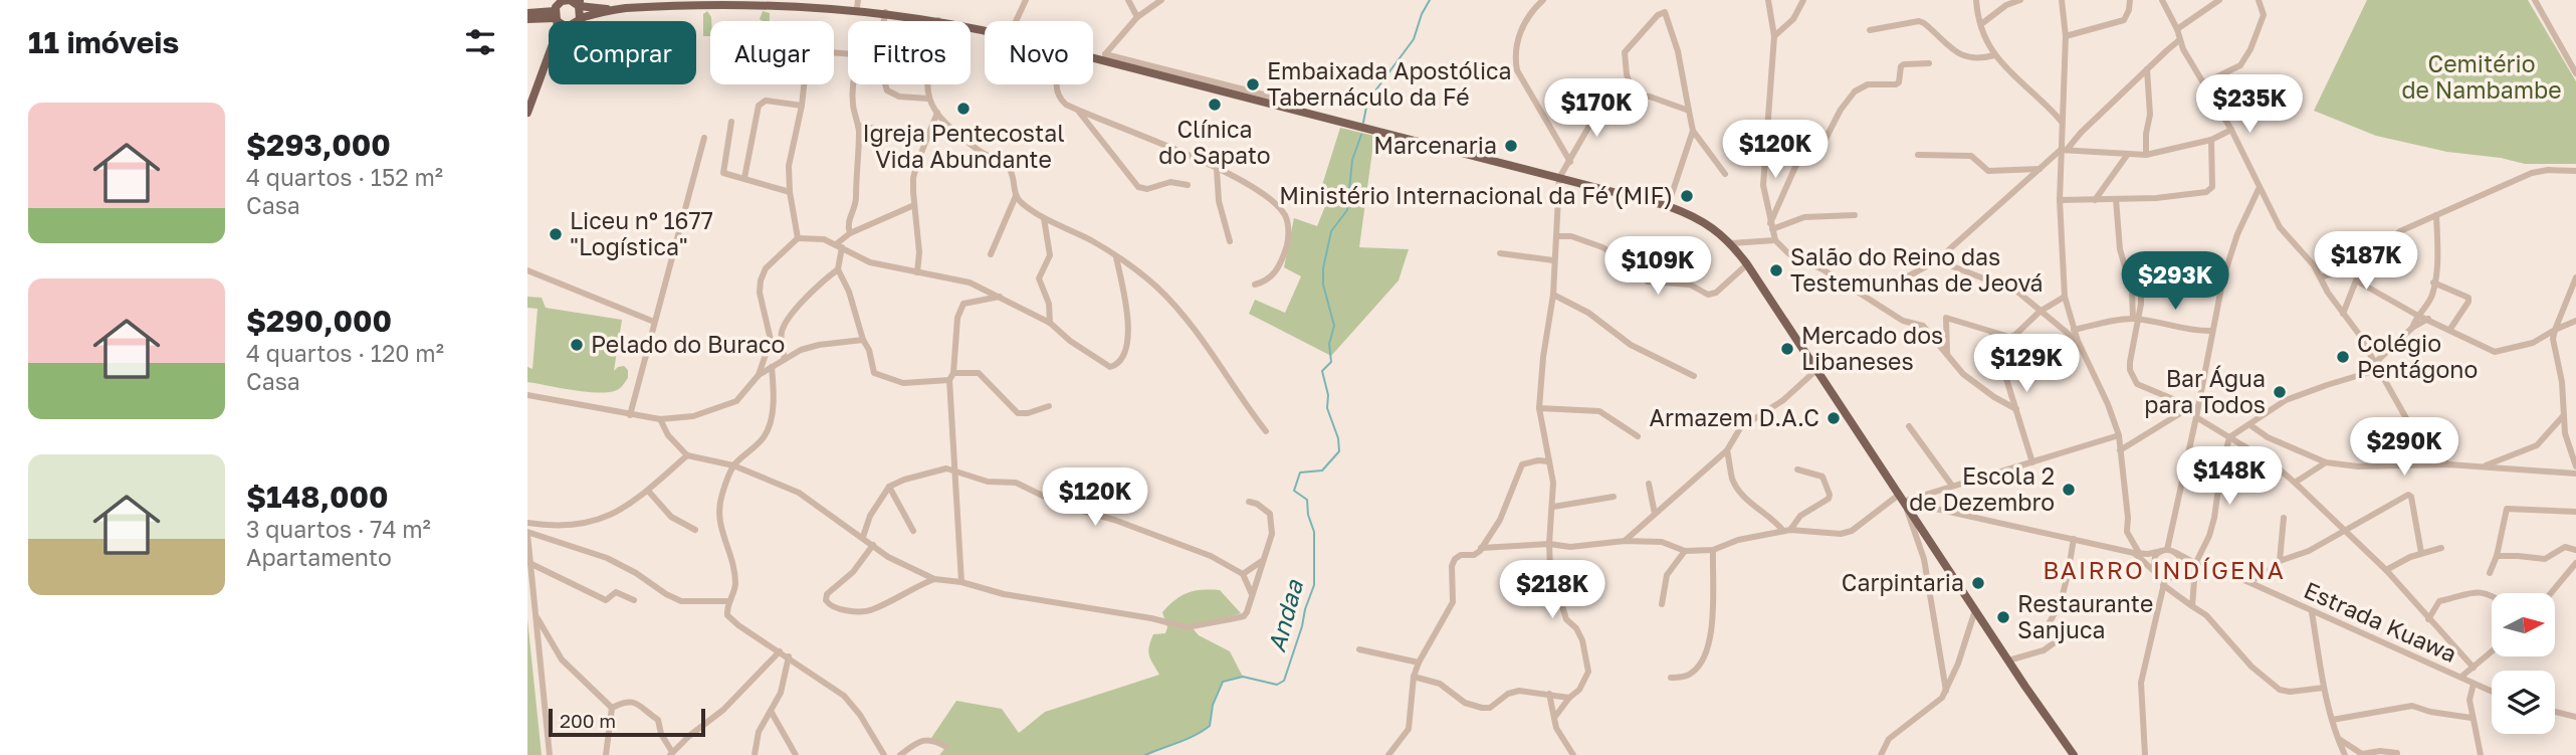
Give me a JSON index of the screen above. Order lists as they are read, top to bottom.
{
  "streets": {
    "street": ["Estrada Kuawa"]
  },
  "districts": ["BAIRRO INDÍGENA"],
  "water": ["Andaa"],
  "parks": ["Cemitério de Nambambe"],
  "places": [
    "Embaixada Apostólica Tabernáculo da Fé",
    "Clínica do Sapato",
    "Igreja Pentecostal Vida Abundante",
    "Marcenaria",
    "Ministério Internacional da Fé (MIF)",
    "Liceu nº 1677 \"Logística\"",
    "Salão do Reino das Testemunhas de Jeová",
    "Pelado do Buraco",
    "Mercado dos Libaneses",
    "Colégio Pentágono",
    "Bar Água para Todos",
    "Armazem D.A.C",
    "Escola 2 de Dezembro",
    "Carpintaria",
    "Restaurante Sanjuca"
  ],
  "scale_bar": "200 m",
  "north": "right",
  "page": {
    "heading": "11 imóveis",
    "chip": [
      "Comprar",
      "Alugar",
      "Filtros",
      "Novo"
    ],
    "price": [
      "$235K",
      "$170K",
      "$120K",
      "$187K",
      "$109K",
      "$293K",
      "$129K",
      "$290K",
      "$148K",
      "$120K",
      "$218K"
    ],
    "list": [
      {
        "name": "$293,000",
        "note": "4 quartos · 152 m² · Casa"
      },
      {
        "name": "$290,000",
        "note": "4 quartos · 120 m² · Casa"
      },
      {
        "name": "$148,000",
        "note": "3 quartos · 74 m² · Apartamento"
      }
    ],
    "scale": "200 m"
  }
}
